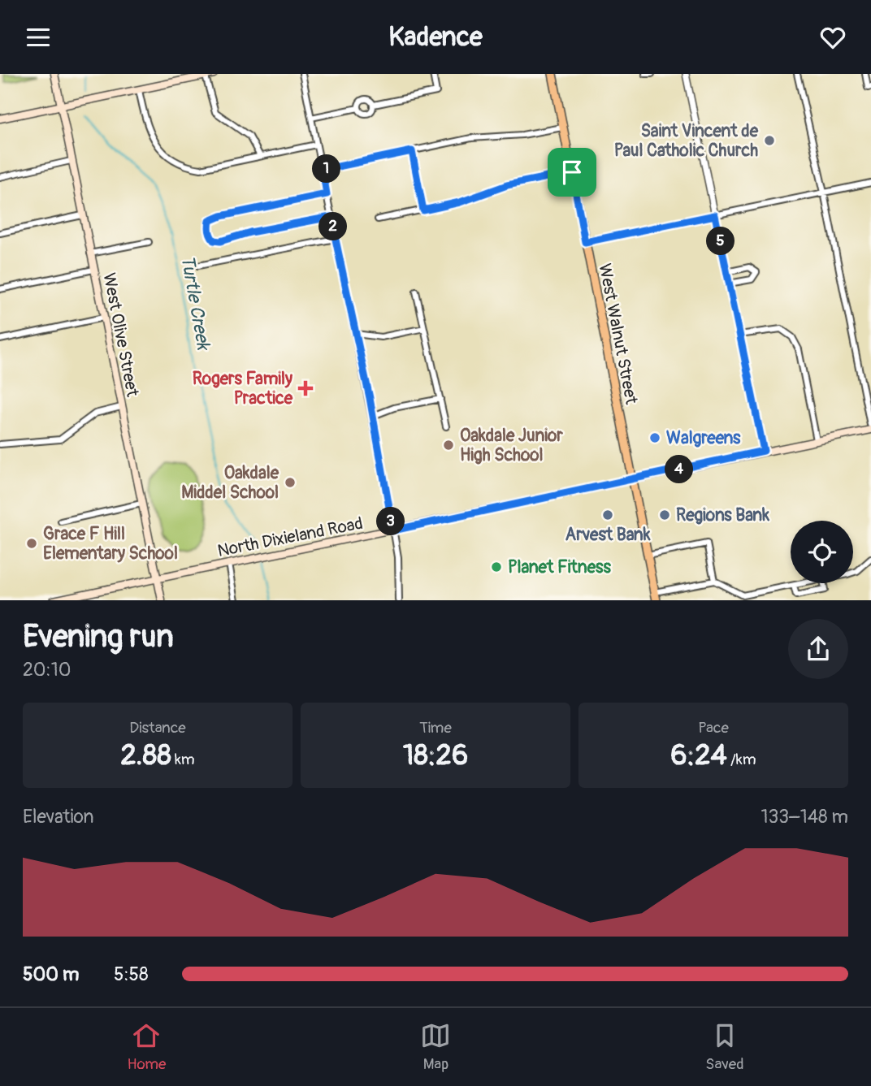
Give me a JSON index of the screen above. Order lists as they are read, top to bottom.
{
  "streets": {
    "main road": ["West Walnut Street", "West Olive Street", "North Dixieland Road"]
  },
  "crossings": [
    ["West Walnut Street", "North Dixieland Road"],
    ["West Olive Street", "North Dixieland Road"]
  ],
  "water": ["Turtle Creek"],
  "places": {
    "other": [
      "Saint Vincent de Paul Catholic Church",
      "Walgreens",
      "Oakdale Junior High School",
      "Oakdale Middel School",
      "Arvest Bank",
      "Regions Bank",
      "Grace F Hill Elementary School",
      "Planet Fitness"
    ],
    "health": ["Rogers Family Practice"]
  },
  "page": {
    "header": "Kadence",
    "pins": [
      "1",
      "2",
      "5",
      "4",
      "3"
    ],
    "heading": ["Evening run", "20:10"],
    "stats": [
      ["Distance", "2.88 km"],
      ["Time", "18:26"],
      ["Pace", "6:24 /km"]
    ],
    "chart": ["Elevation", "133–148 m"],
    "list": [
      {
        "name": "500 m",
        "note": "5:58"
      }
    ],
    "tabs": ["Home", "Map", "Saved"]
  }
}
